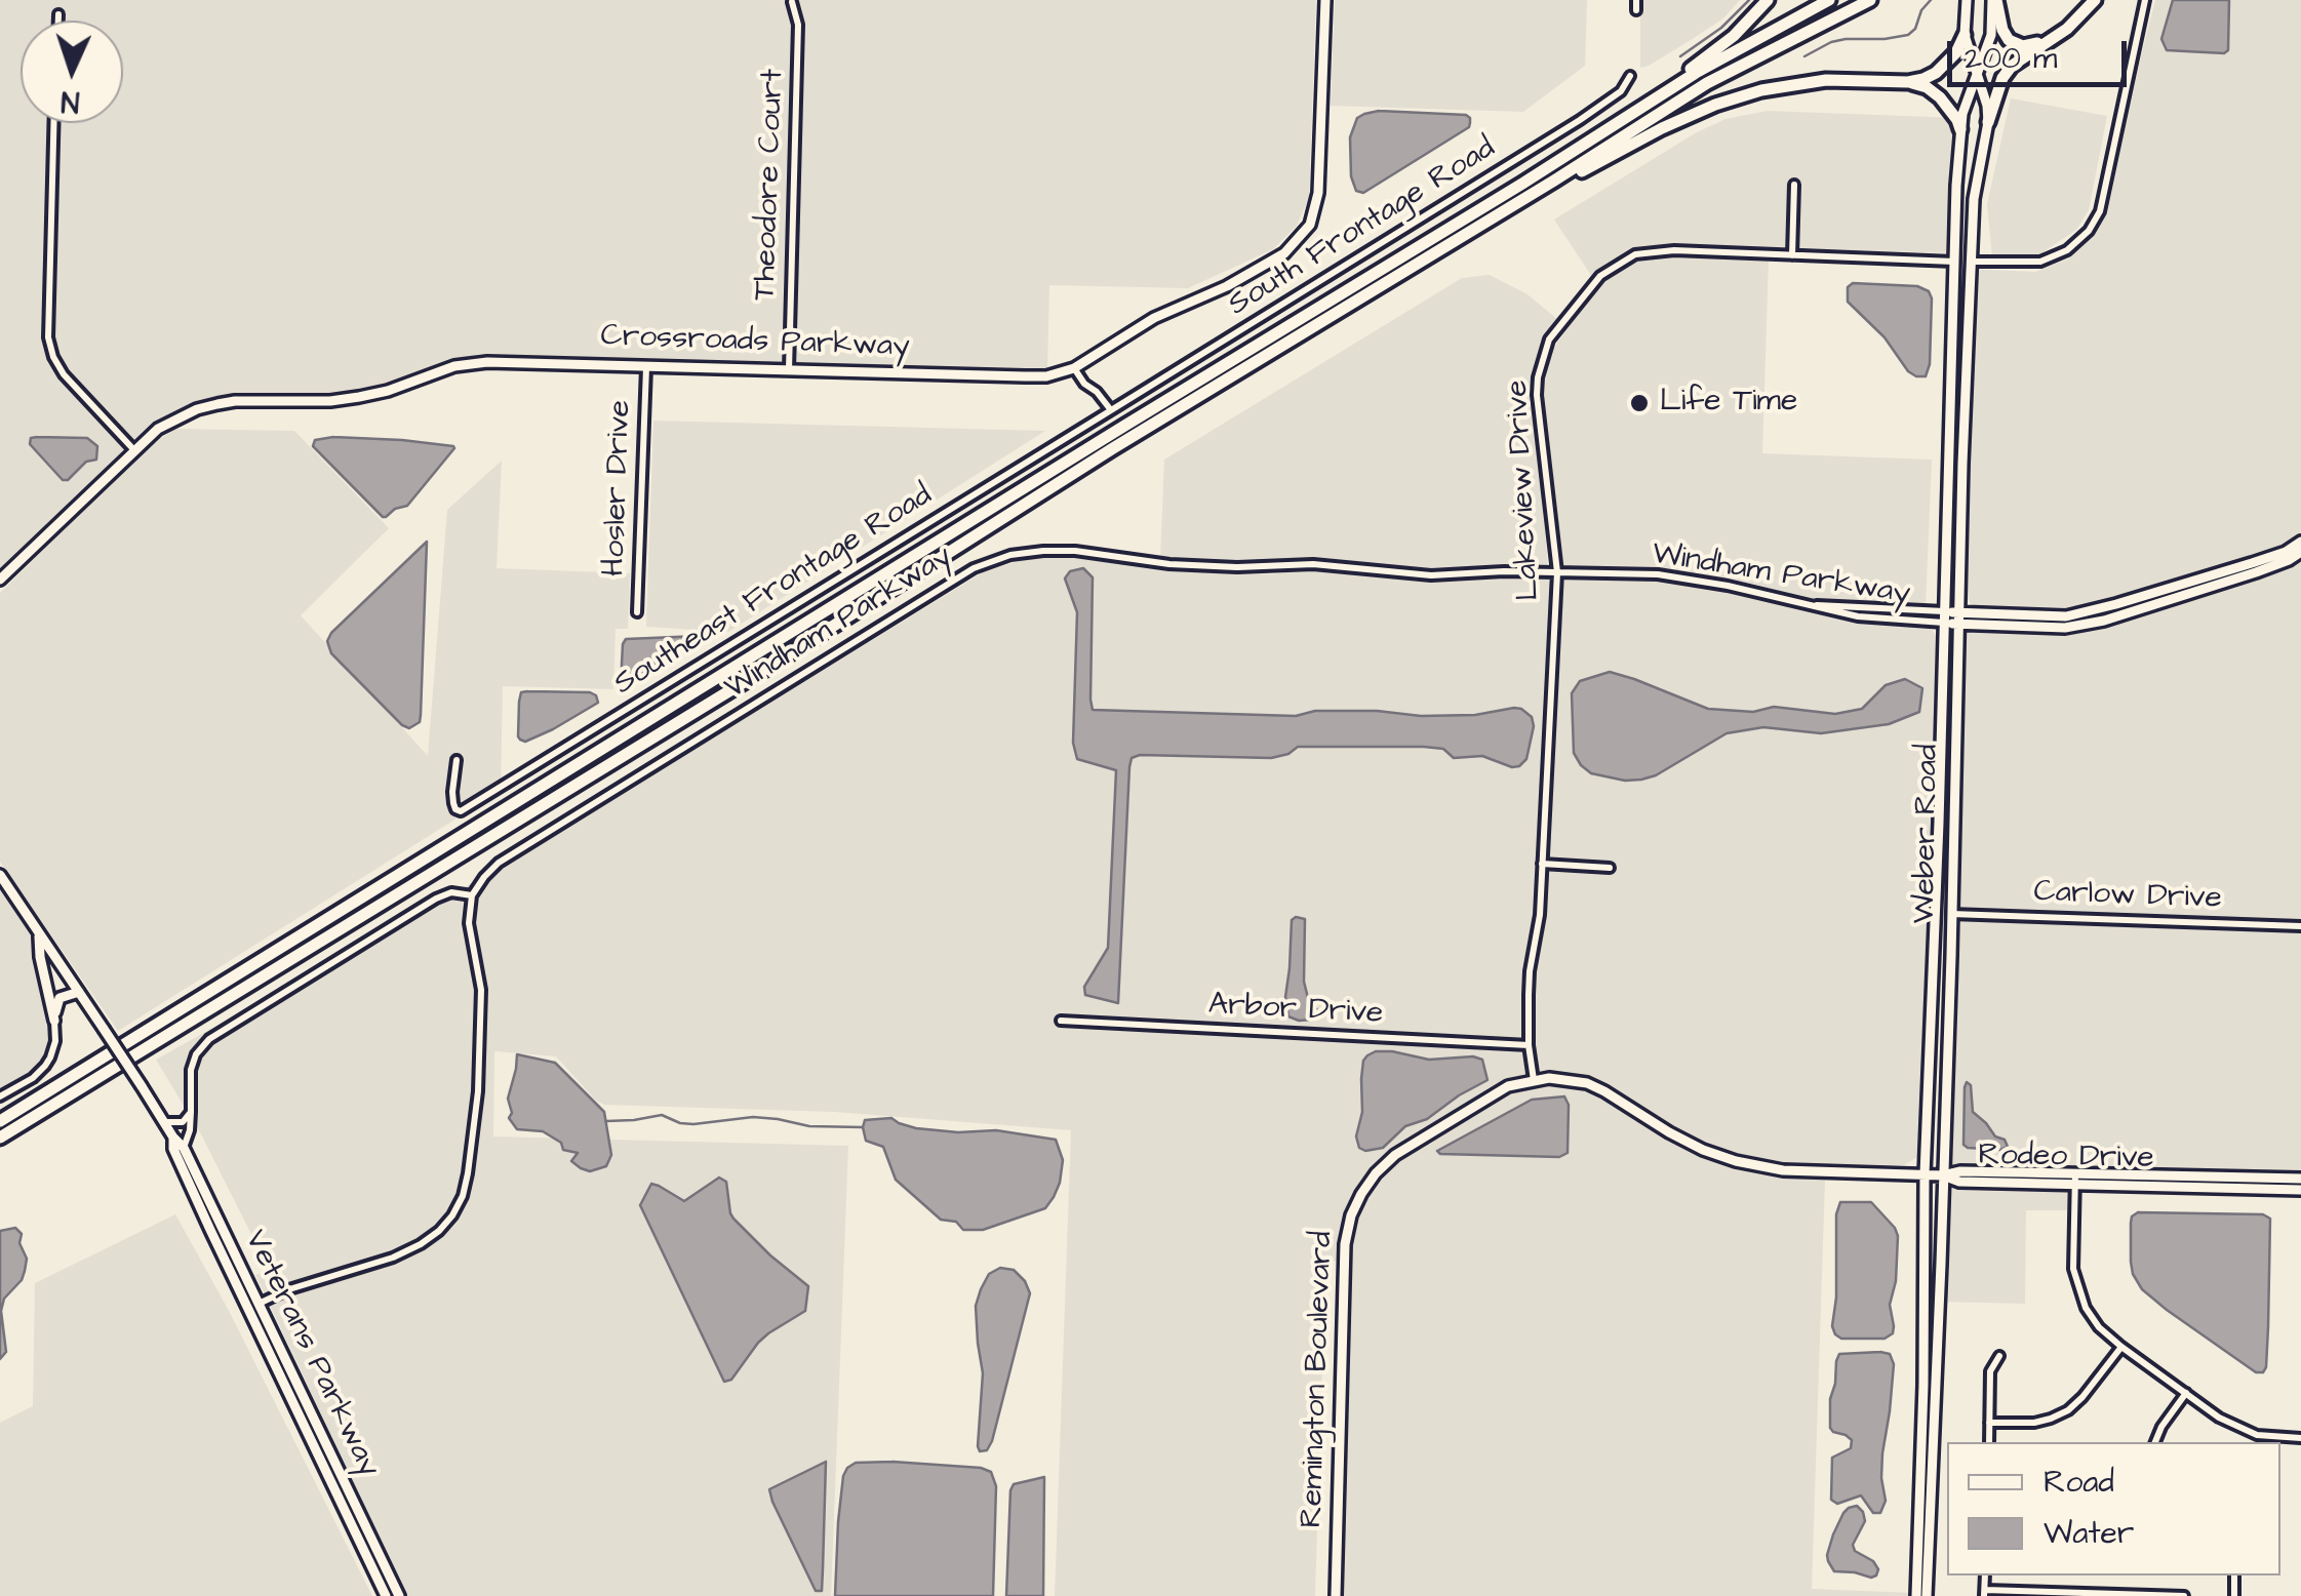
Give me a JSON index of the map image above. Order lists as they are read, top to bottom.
{
  "streets": {
    "main road": [
      "Crossroads Parkway",
      "Weber Road",
      "Rodeo Drive",
      "Veterans Parkway",
      "Remington Boulevard"
    ],
    "street": [
      "Theodore Court",
      "South Frontage Road",
      "Hosler Drive",
      "Lakeview Drive",
      "Windham Parkway",
      "Southeast Frontage Road",
      "Carlow Drive",
      "Arbor Drive"
    ]
  },
  "crossings": [
    ["Theodore Court", "Crossroads Parkway"],
    ["South Frontage Road", "Southeast Frontage Road"],
    ["Crossroads Parkway", "Hosler Drive"],
    ["Lakeview Drive", "Windham Parkway"],
    ["Lakeview Drive", "Weber Road"],
    ["Lakeview Drive", "Arbor Drive"],
    ["Lakeview Drive", "Remington Boulevard"],
    ["Windham Parkway", "Weber Road"],
    ["Weber Road", "Carlow Drive"],
    ["Weber Road", "Rodeo Drive"],
    ["Weber Road", "Remington Boulevard"],
    ["Rodeo Drive", "Remington Boulevard"]
  ],
  "places": ["Life Time"],
  "legend": ["Road", "Water"],
  "scale_bar": "200 m",
  "north": "bottom"
}
